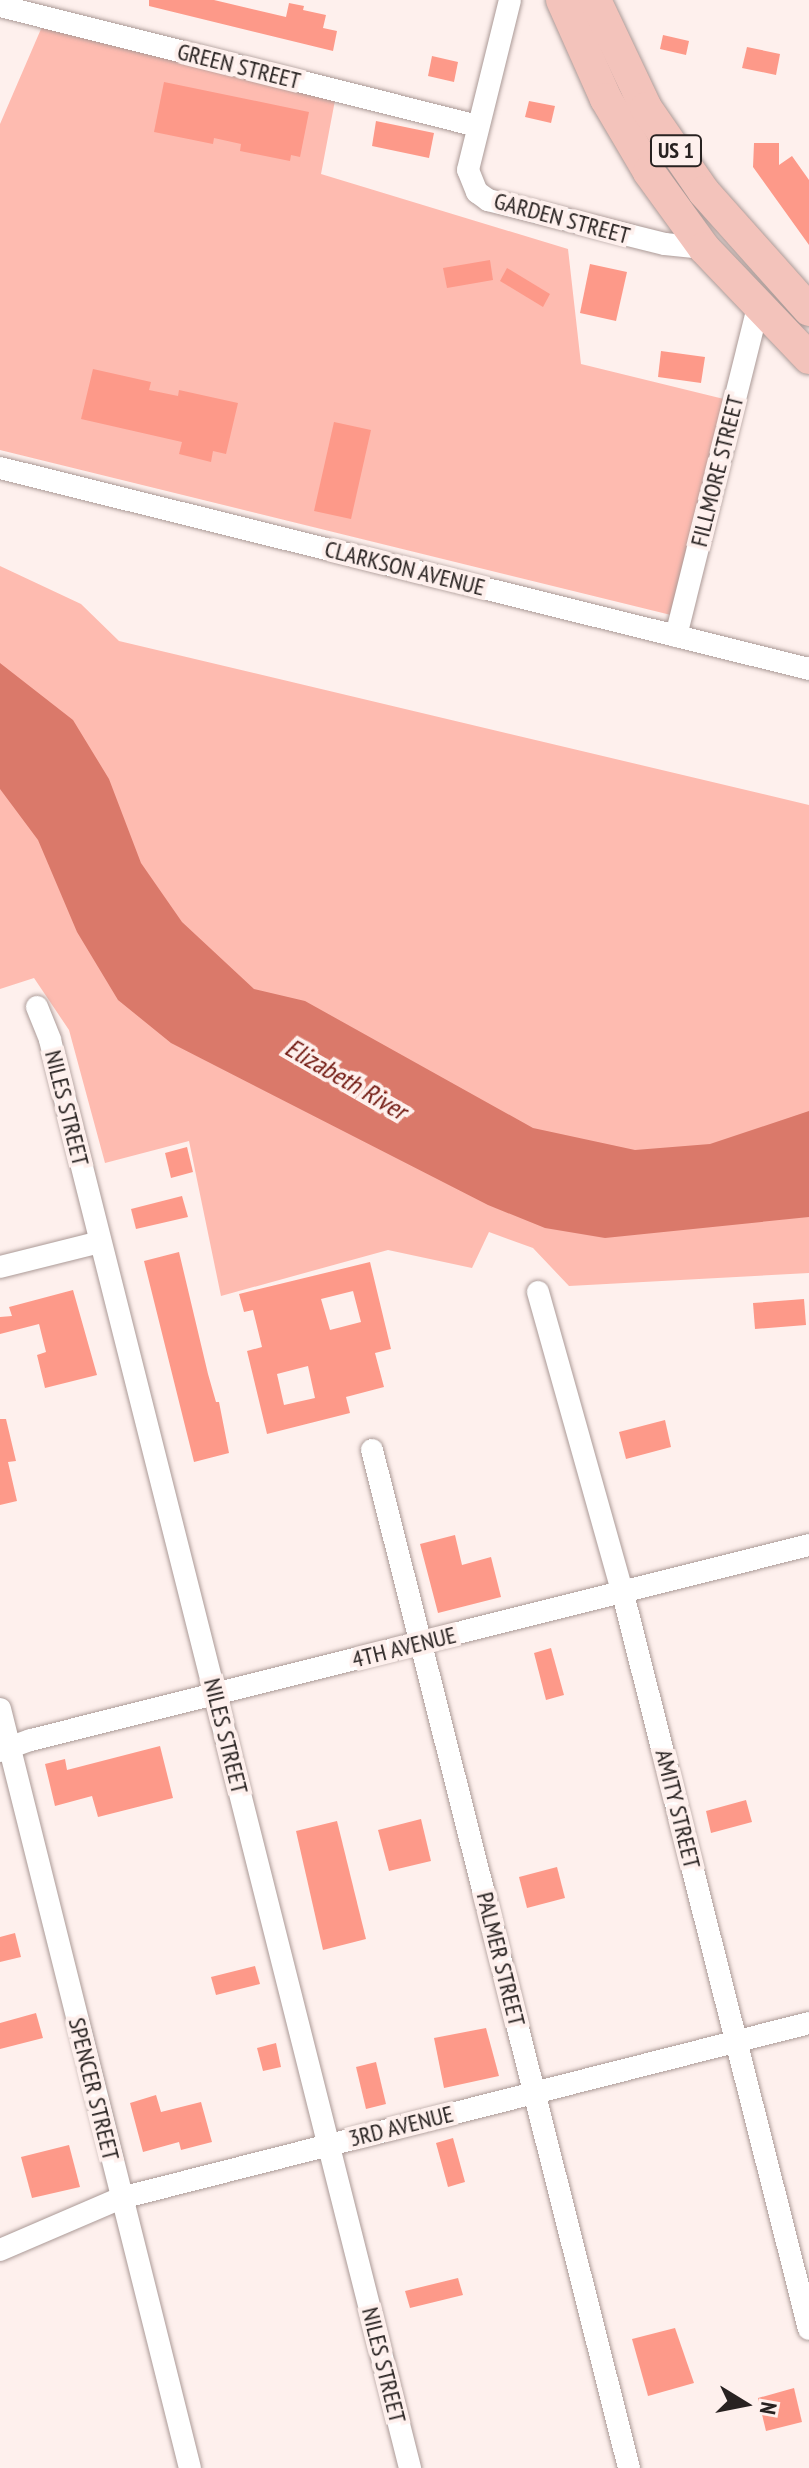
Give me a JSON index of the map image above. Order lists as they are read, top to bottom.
{
  "streets": {
    "highway": ["US 1"],
    "street": [
      "GREEN STREET",
      "GARDEN STREET",
      "FILLMORE STREET",
      "CLARKSON AVENUE",
      "NILES STREET",
      "4TH AVENUE",
      "AMITY STREET",
      "PALMER STREET",
      "SPENCER STREET",
      "3RD AVENUE"
    ]
  },
  "crossings": [
    ["GREEN STREET", "GARDEN STREET"],
    ["US 1", "GARDEN STREET"],
    ["US 1", "FILLMORE STREET"],
    ["FILLMORE STREET", "CLARKSON AVENUE"],
    ["NILES STREET", "4TH AVENUE"],
    ["NILES STREET", "3RD AVENUE"],
    ["4TH AVENUE", "AMITY STREET"],
    ["4TH AVENUE", "PALMER STREET"],
    ["4TH AVENUE", "SPENCER STREET"],
    ["AMITY STREET", "3RD AVENUE"],
    ["PALMER STREET", "3RD AVENUE"],
    ["SPENCER STREET", "3RD AVENUE"]
  ],
  "water": ["Elizabeth River"],
  "north": "right"
}
